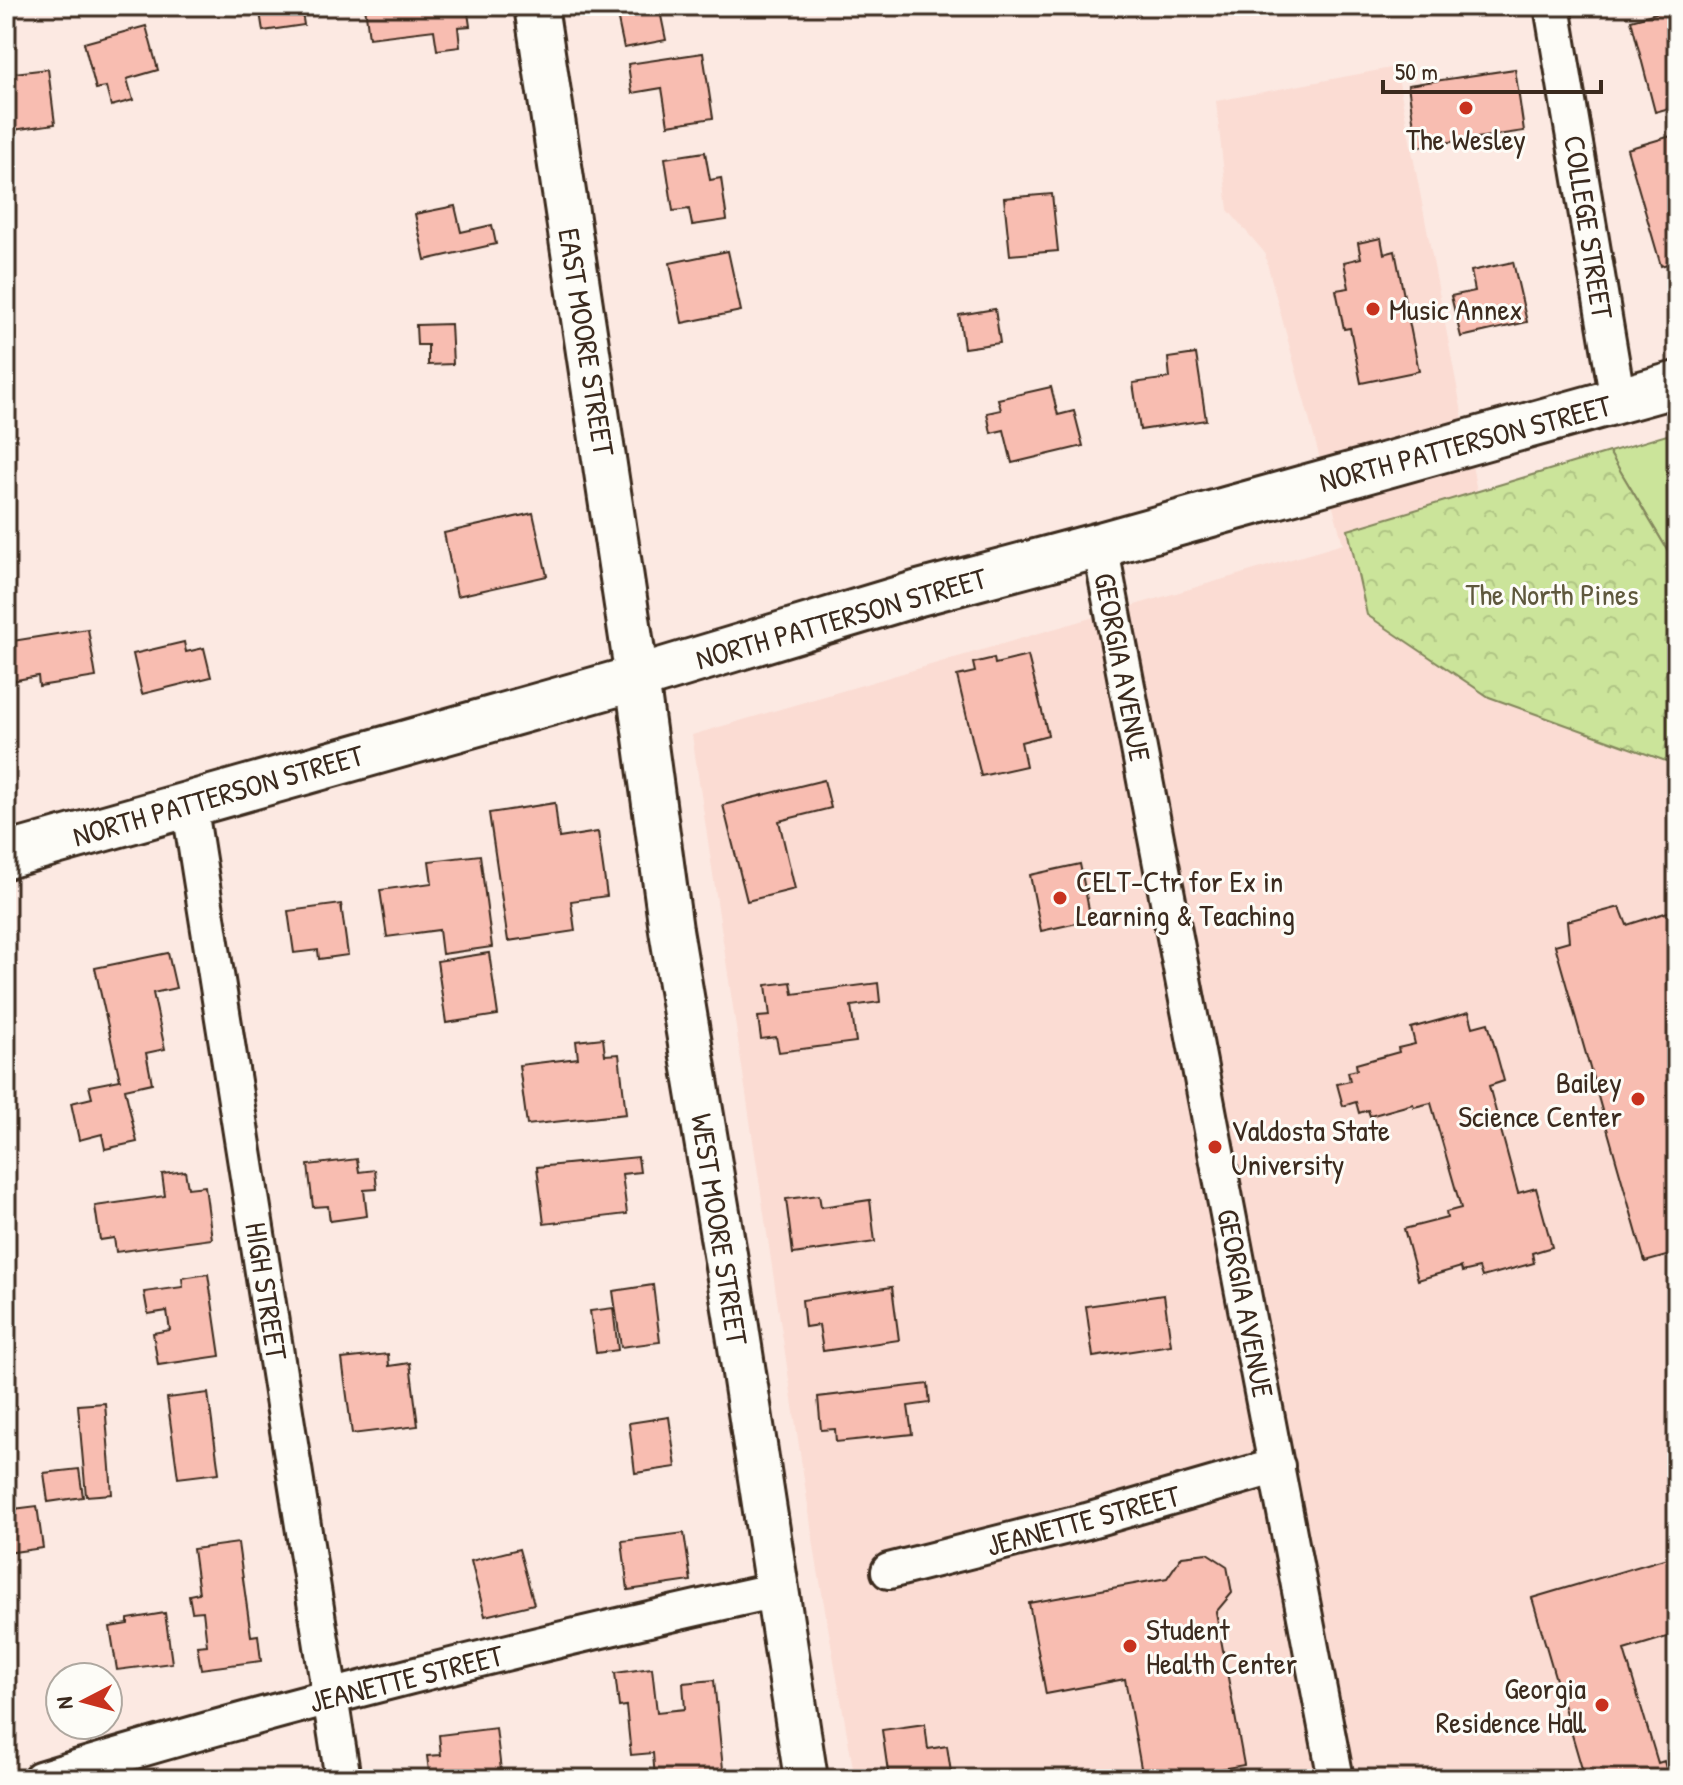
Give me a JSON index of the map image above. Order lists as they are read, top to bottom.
{
  "streets": {
    "main road": ["NORTH PATTERSON STREET"],
    "street": [
      "COLLEGE STREET",
      "EAST MOORE STREET",
      "GEORGIA AVENUE",
      "WEST MOORE STREET",
      "HIGH STREET",
      "JEANETTE STREET"
    ]
  },
  "crossings": [
    ["COLLEGE STREET", "NORTH PATTERSON STREET"],
    ["EAST MOORE STREET", "NORTH PATTERSON STREET"],
    ["EAST MOORE STREET", "WEST MOORE STREET"],
    ["NORTH PATTERSON STREET", "GEORGIA AVENUE"],
    ["NORTH PATTERSON STREET", "WEST MOORE STREET"],
    ["NORTH PATTERSON STREET", "HIGH STREET"],
    ["GEORGIA AVENUE", "JEANETTE STREET"],
    ["WEST MOORE STREET", "JEANETTE STREET"],
    ["HIGH STREET", "JEANETTE STREET"]
  ],
  "parks": ["The North Pines"],
  "places": [
    "The Wesley",
    "Music Annex",
    "CELT-Ctr for Ex in Learning & Teaching",
    "Bailey Science Center",
    "Valdosta State University",
    "Student Health Center",
    "Georgia Residence Hall"
  ],
  "scale_bar": "50 m",
  "north": "left"
}
